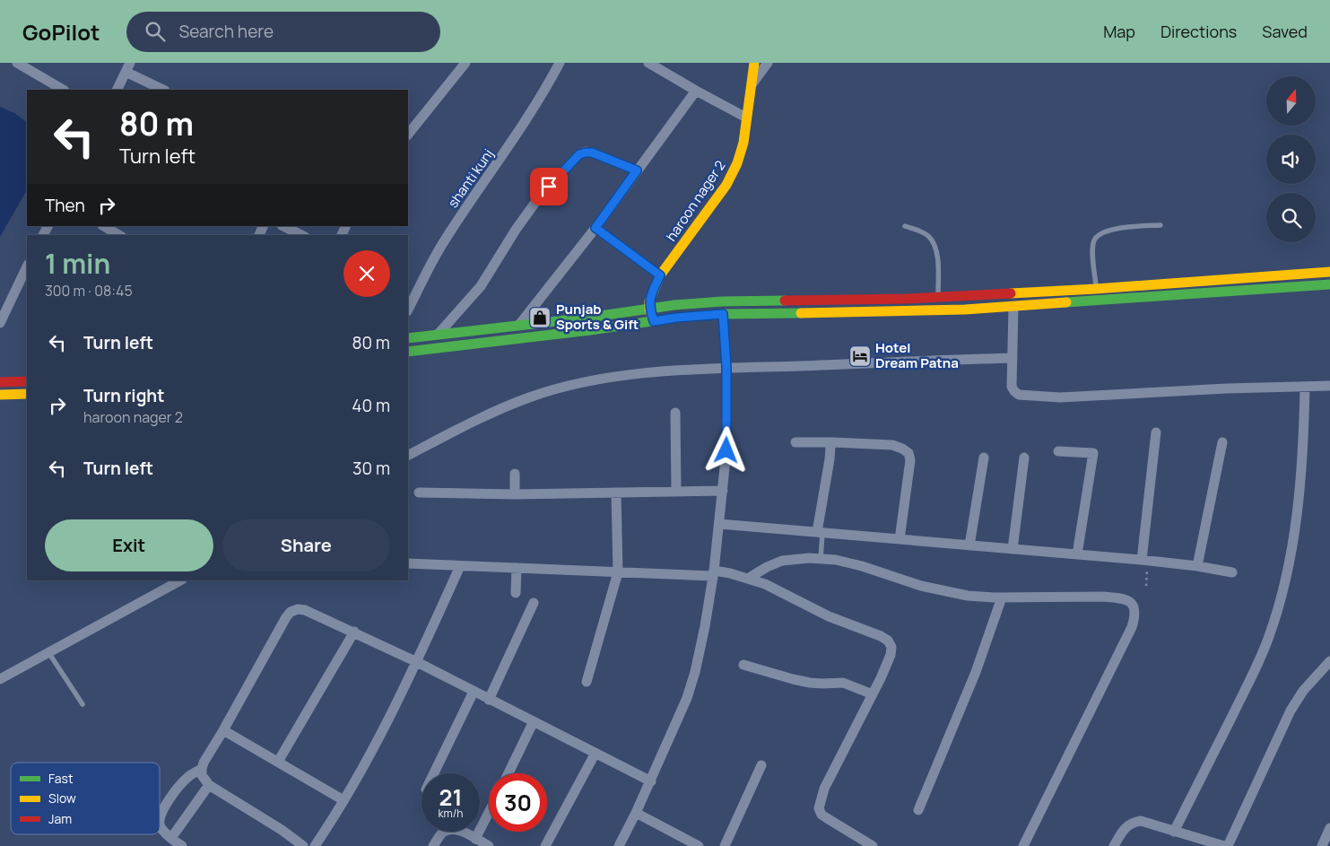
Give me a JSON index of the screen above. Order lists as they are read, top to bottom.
{
  "streets": {
    "main road": ["haroon nager 2"],
    "street": ["shanti kunj"]
  },
  "places": {
    "shop": ["Punjab Sports & Gift"],
    "hotel": ["Hotel Dream Patna"]
  },
  "legend": ["Fast", "Slow", "Jam"],
  "north": "top",
  "page": {
    "header": "GoPilot",
    "search": "Search here",
    "nav": ["Map", "Directions", "Saved"],
    "turn": ["80 m", "Turn left"],
    "then": "Then",
    "heading": ["1 min", "300 m · 08:45"],
    "list": [
      {
        "name": "Turn left",
        "value": "80 m"
      },
      {
        "name": "Turn right",
        "note": "haroon nager 2",
        "value": "40 m"
      },
      {
        "name": "Turn left",
        "value": "30 m"
      }
    ],
    "buttons": ["Exit", "Share"],
    "speed": "21 km/h",
    "limit": "30"
  }
}
